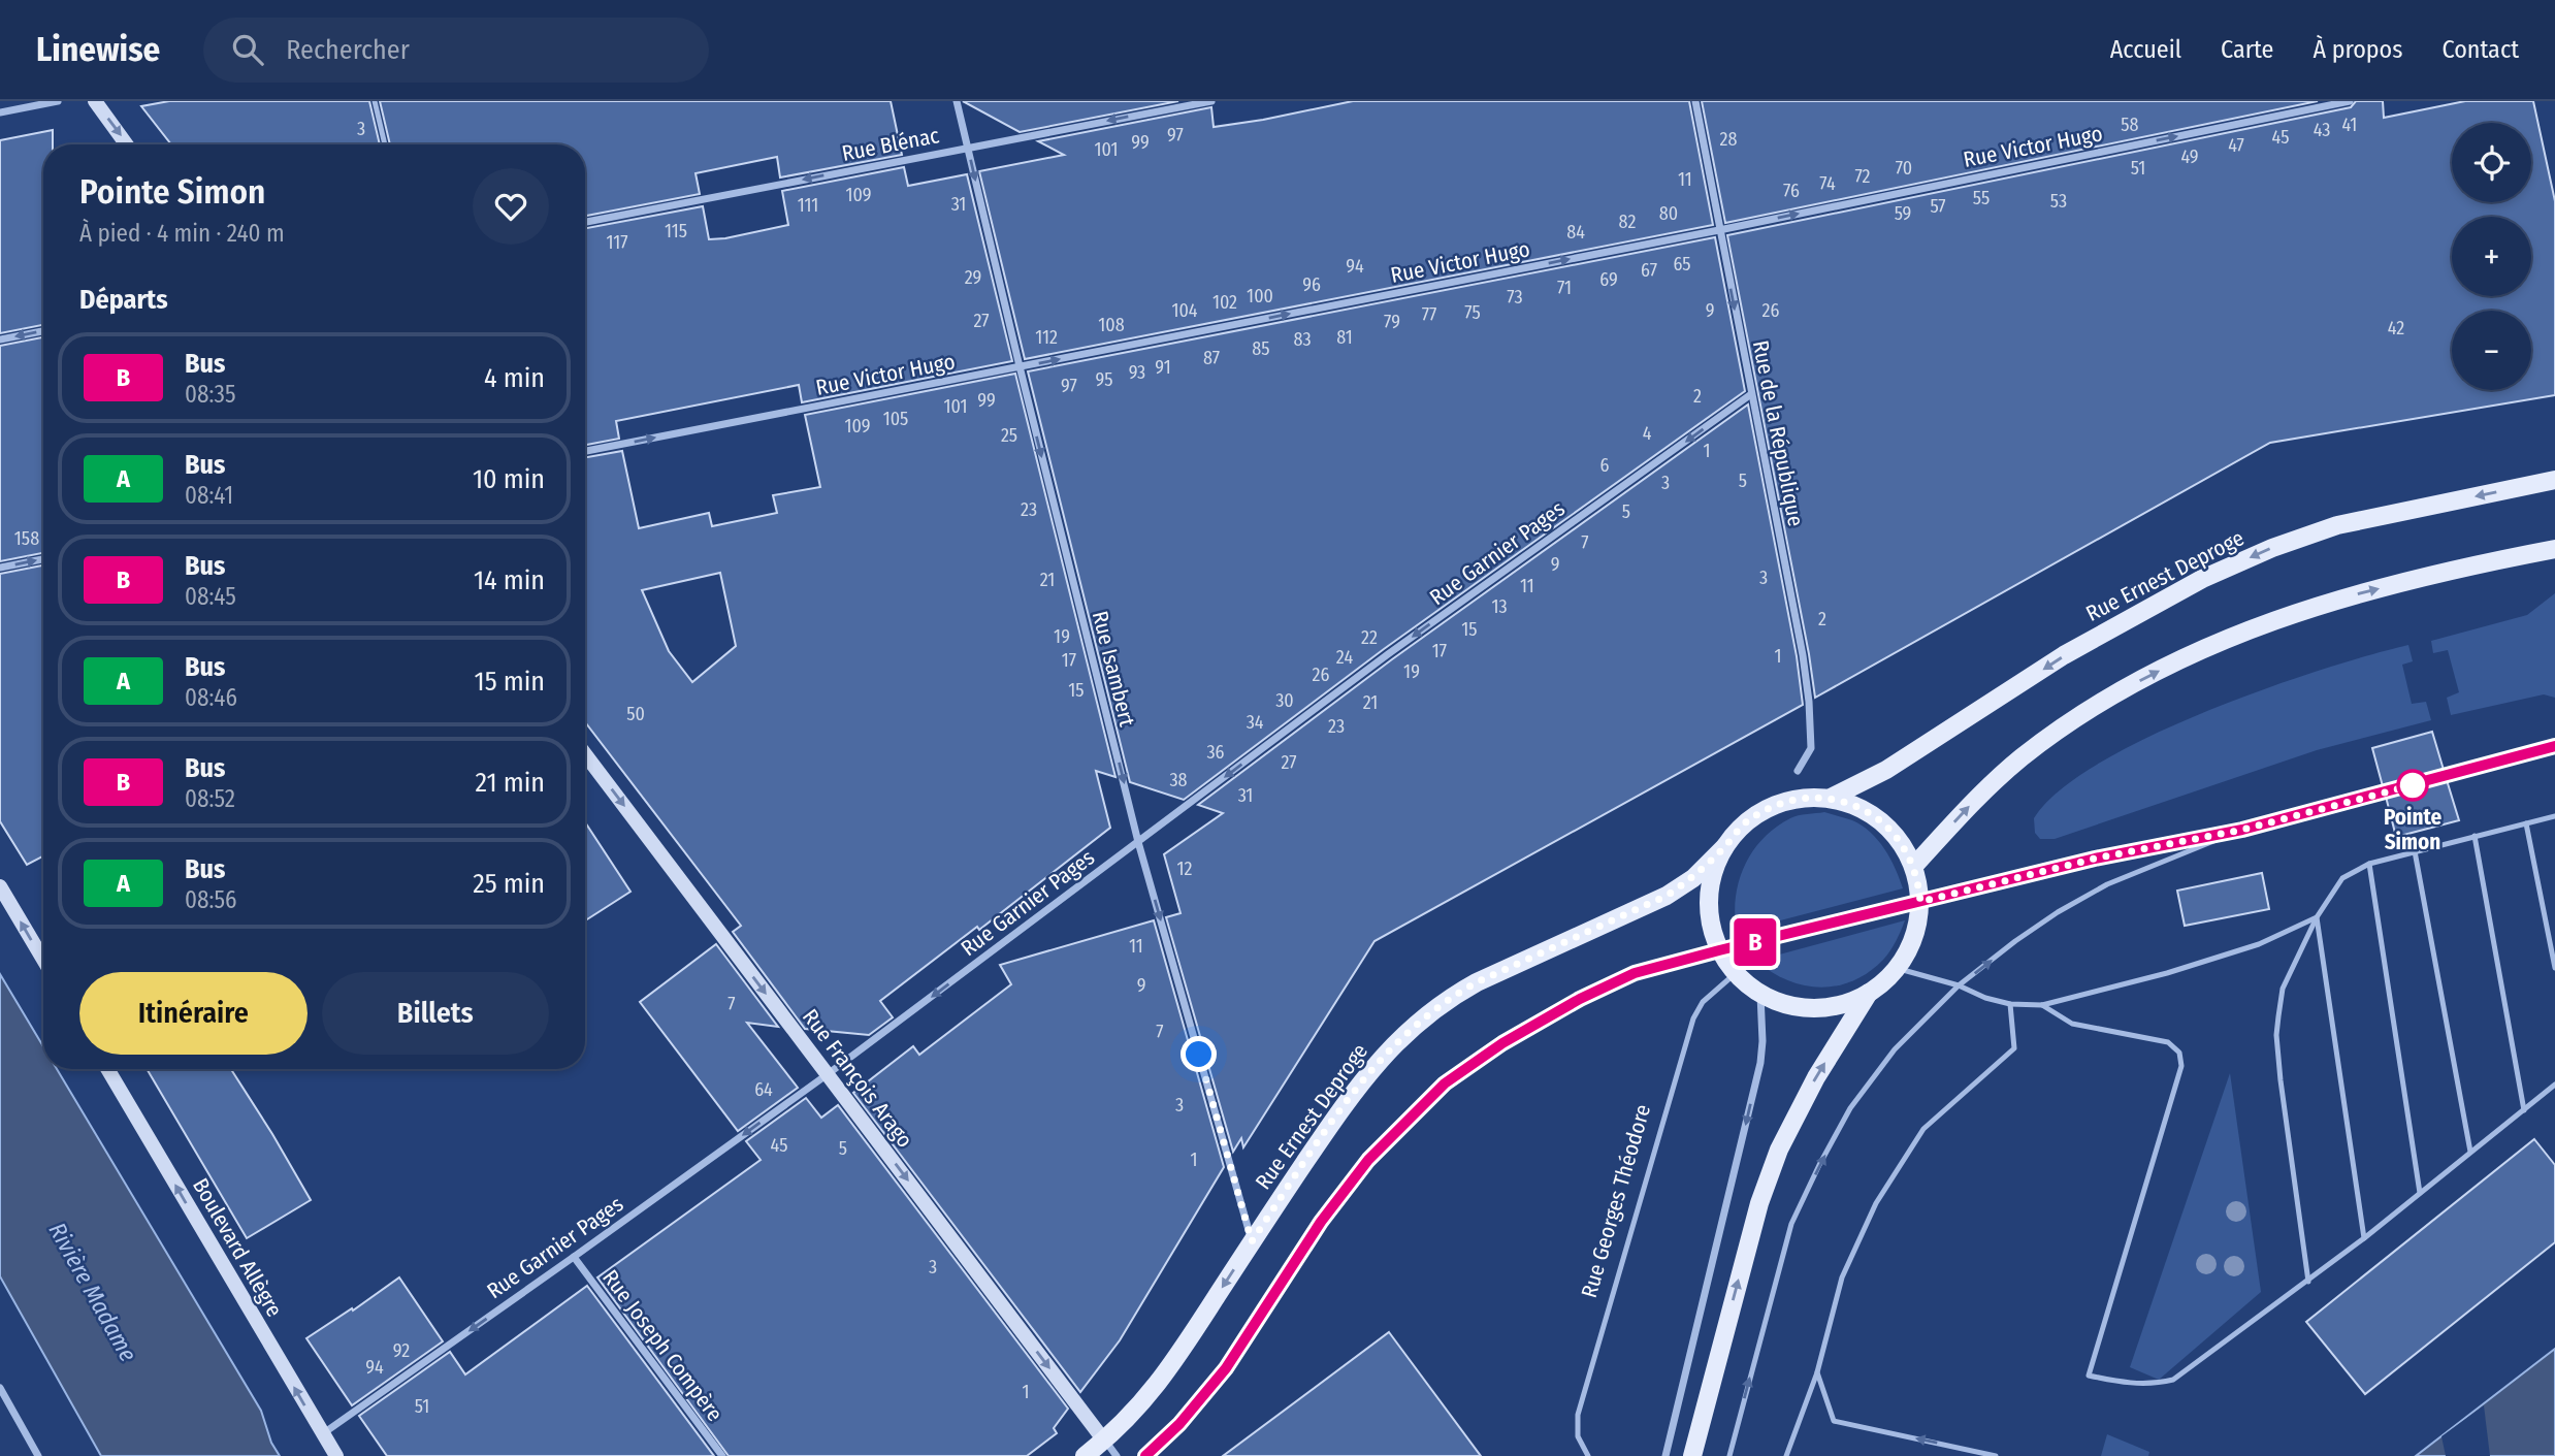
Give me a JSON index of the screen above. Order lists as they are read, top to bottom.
{
  "streets": {
    "main road": ["Rue Ernest Deproge", "Rue François Arago", "Boulevard Allègre"],
    "street": [
      "Rue Blénac",
      "Rue Victor Hugo",
      "Rue de la République",
      "Rue Garnier Pages",
      "Rue Isambert",
      "Rue Joseph Compère"
    ],
    "lane": ["Rue Georges Théodore"]
  },
  "crossings": [
    ["Rue Blénac", "Rue Isambert"],
    ["Rue Victor Hugo", "Rue de la République"],
    ["Rue Victor Hugo", "Rue Isambert"],
    ["Rue de la République", "Rue Garnier Pages"],
    ["Rue Garnier Pages", "Rue Isambert"],
    ["Rue Garnier Pages", "Rue François Arago"],
    ["Rue Garnier Pages", "Boulevard Allègre"],
    ["Rue Garnier Pages", "Rue Joseph Compère"],
    ["Rue Ernest Deproge", "Rue Isambert"],
    ["Rue Ernest Deproge", "Rue François Arago"]
  ],
  "one_way": [
    "Rue Blénac",
    "Rue Victor Hugo",
    "Rue Garnier Pages",
    "Rue Isambert",
    "Rue François Arago",
    "Boulevard Allègre"
  ],
  "water": ["Rivière Madame"],
  "places": ["Pointe Simon"],
  "lines": ["bus line B"],
  "house_numbers": [
    "58",
    "41",
    "3",
    "43",
    "97",
    "45",
    "28",
    "99",
    "47",
    "101",
    "49",
    "70",
    "51",
    "72",
    "11",
    "74",
    "76",
    "109",
    "55",
    "53",
    "31",
    "111",
    "57",
    "80",
    "59",
    "82",
    "115",
    "84",
    "117",
    "65",
    "94",
    "67",
    "29",
    "69",
    "96",
    "71",
    "100",
    "73",
    "102",
    "104",
    "9",
    "26",
    "75",
    "77",
    "27",
    "79",
    "108",
    "42",
    "112",
    "81",
    "83",
    "85",
    "87",
    "91",
    "93",
    "95",
    "97",
    "2",
    "99",
    "101",
    "105",
    "109",
    "4",
    "25",
    "1",
    "6",
    "5",
    "3",
    "23",
    "5",
    "158",
    "7",
    "9",
    "3",
    "21",
    "11",
    "13",
    "2",
    "15",
    "19",
    "22",
    "17",
    "1",
    "24",
    "17",
    "19",
    "26",
    "15",
    "30",
    "21",
    "50",
    "34",
    "23",
    "36",
    "27",
    "38",
    "31",
    "12",
    "11",
    "9",
    "7",
    "7",
    "64",
    "3",
    "45",
    "5",
    "1",
    "3",
    "92",
    "94",
    "1",
    "51"
  ],
  "page": {
    "header": "Linewise",
    "search": "Rechercher",
    "nav": [
      "Accueil",
      "Carte",
      "À propos",
      "Contact"
    ],
    "on_map": "B",
    "map_buttons": ["+", "−"],
    "heading": [
      ["Pointe Simon", "À pied · 4 min · 240 m"],
      "Départs"
    ],
    "list": [
      {
        "mark": "B",
        "name": "Bus",
        "note": "08:35",
        "value": "4 min"
      },
      {
        "mark": "A",
        "name": "Bus",
        "note": "08:41",
        "value": "10 min"
      },
      {
        "mark": "B",
        "name": "Bus",
        "note": "08:45",
        "value": "14 min"
      },
      {
        "mark": "A",
        "name": "Bus",
        "note": "08:46",
        "value": "15 min"
      },
      {
        "mark": "B",
        "name": "Bus",
        "note": "08:52",
        "value": "21 min"
      },
      {
        "mark": "A",
        "name": "Bus",
        "note": "08:56",
        "value": "25 min"
      }
    ],
    "buttons": ["Itinéraire", "Billets"]
  }
}
